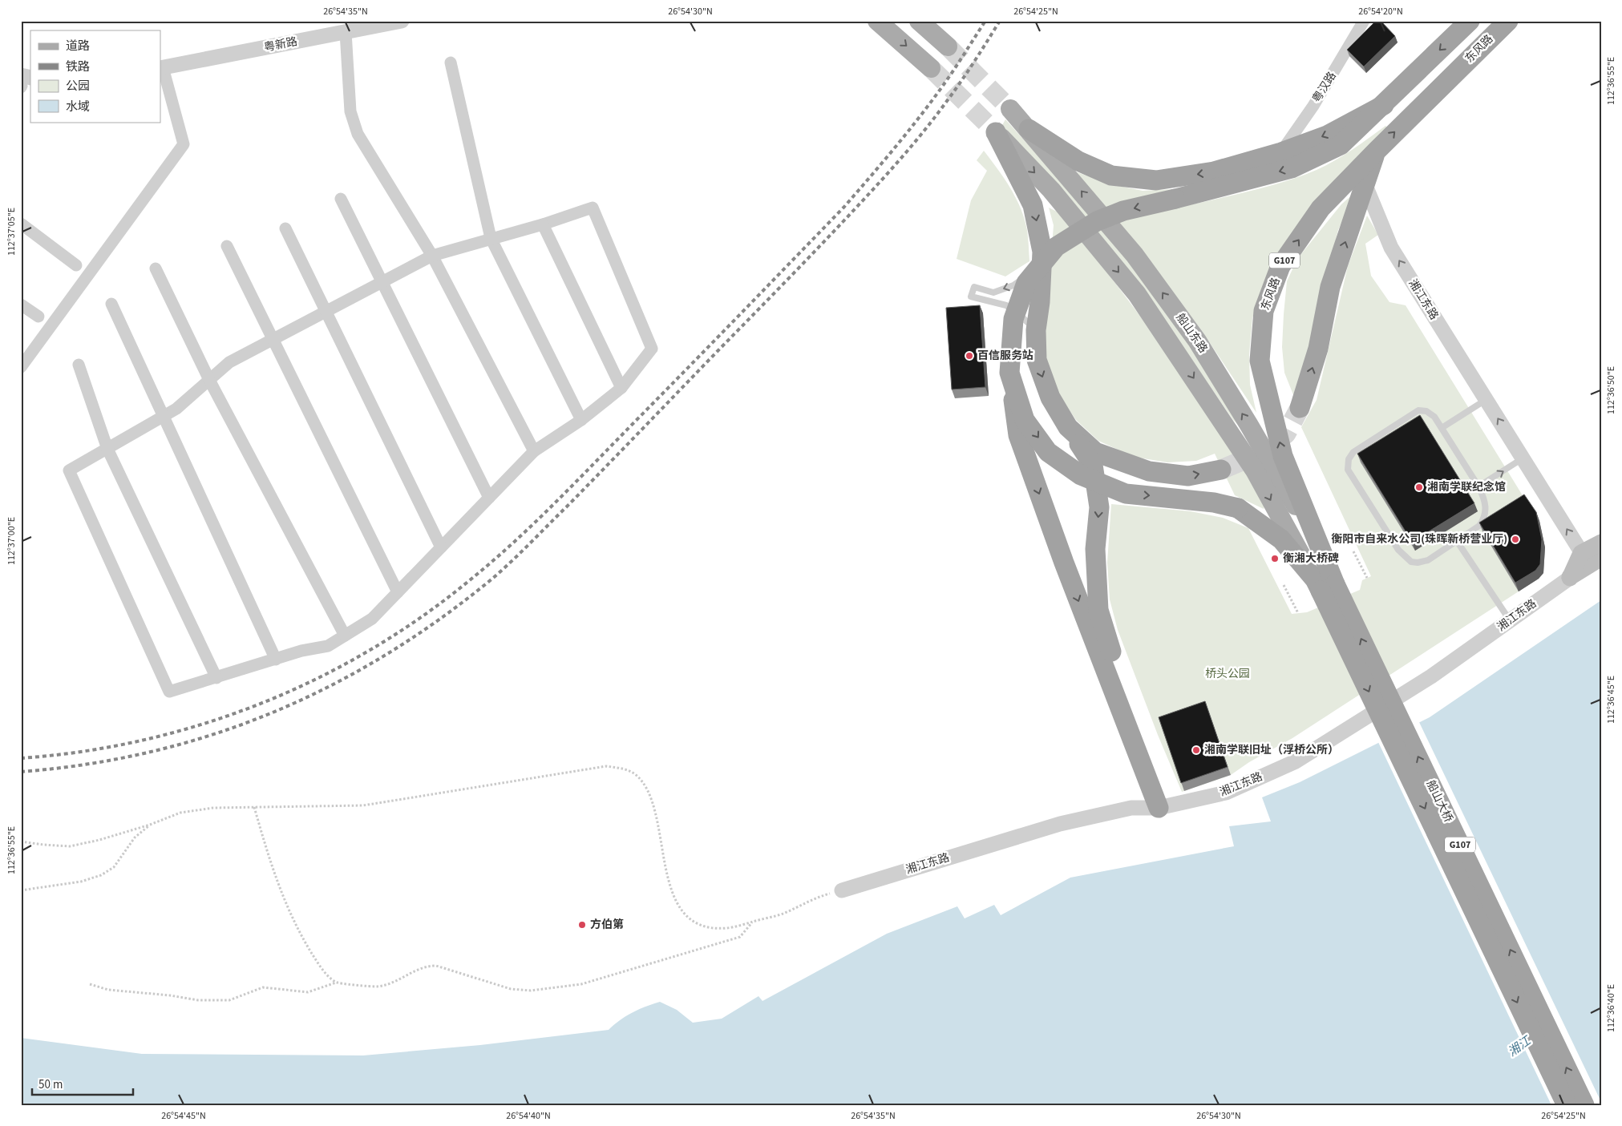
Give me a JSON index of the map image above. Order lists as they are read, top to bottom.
{
  "streets": {
    "highway": ["东风路", "G107", "船山大桥"],
    "main road": ["湘江东路", "船山东路"],
    "street": ["粤新路", "粤汉路"]
  },
  "crossings": [
    ["东风路", "船山东路"],
    ["东风路", "船山大桥"],
    ["船山东路", "船山大桥"]
  ],
  "water": ["湘江"],
  "parks": ["桥头公园"],
  "places": [
    "百信服务站",
    "湘南学联纪念馆",
    "衡阳市自来水公司(珠晖新桥营业厅)",
    "衡湘大桥碑",
    "湘南学联旧址（浮桥公所）",
    "方伯第"
  ],
  "legend": [
    "道路",
    "铁路",
    "公园",
    "水域"
  ],
  "scale_bar": "50 m",
  "coordinates": [
    "26°54'35\"N",
    "26°54'30\"N",
    "26°54'25\"N",
    "26°54'20\"N",
    "112°36'55\"E",
    "112°37'05\"E",
    "112°36'50\"E",
    "112°37'00\"E",
    "112°36'45\"E",
    "112°36'40\"E",
    "26°54'45\"N",
    "26°54'40\"N"
  ]
}
